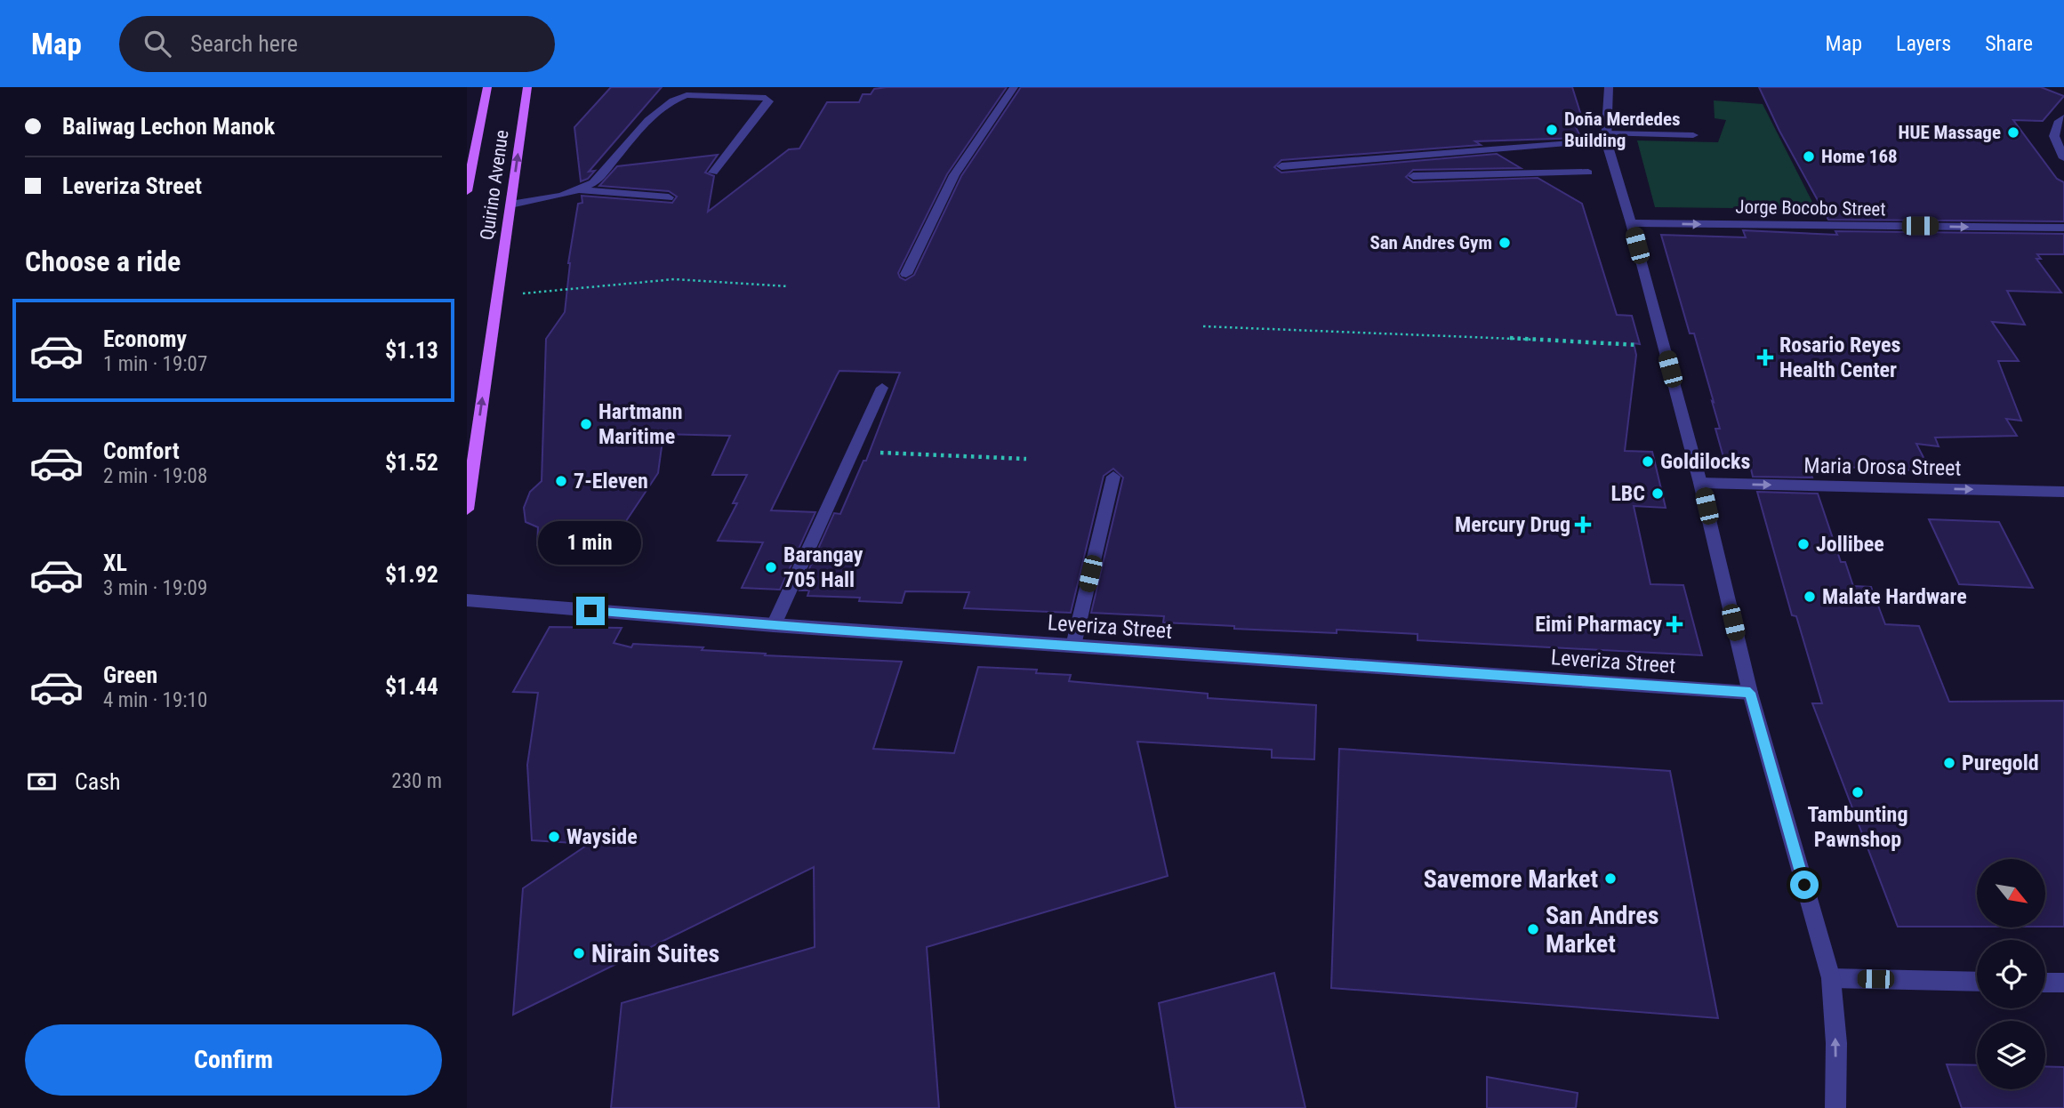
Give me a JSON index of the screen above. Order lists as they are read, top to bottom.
{
  "streets": {
    "main road": ["Quirino Avenue"],
    "street": ["Jorge Bocobo Street", "Maria Orosa Street", "Leveriza Street"]
  },
  "one_way": ["Jorge Bocobo Street", "Maria Orosa Street"],
  "places": {
    "other": [
      "Doña Merdedes Building",
      "HUE Massage",
      "Home 168",
      "San Andres Gym",
      "Hartmann Maritime",
      "Goldilocks",
      "7-Eleven",
      "LBC",
      "Jollibee",
      "Barangay 705 Hall",
      "Malate Hardware",
      "Puregold",
      "Tambunting Pawnshop",
      "Wayside",
      "Savemore Market",
      "San Andres Market",
      "Nirain Suites"
    ],
    "health": ["Rosario Reyes Health Center", "Mercury Drug", "Eimi Pharmacy"]
  },
  "north": "bottom right",
  "page": {
    "header": "Map",
    "search": "Search here",
    "nav": ["Map", "Layers", "Share"],
    "banner": ["Baliwag Lechon Manok", "Leveriza Street"],
    "heading": "Choose a ride",
    "list": [
      {
        "name": "Economy",
        "note": "1 min · 19:07",
        "value": "$1.13"
      },
      {
        "name": "Comfort",
        "note": "2 min · 19:08",
        "value": "$1.52"
      },
      {
        "name": "XL",
        "note": "3 min · 19:09",
        "value": "$1.92"
      },
      {
        "name": "Green",
        "note": "4 min · 19:10",
        "value": "$1.44"
      }
    ],
    "bubble": "1 min",
    "pay": ["Cash", "230 m"],
    "buttons": "Confirm"
  }
}
